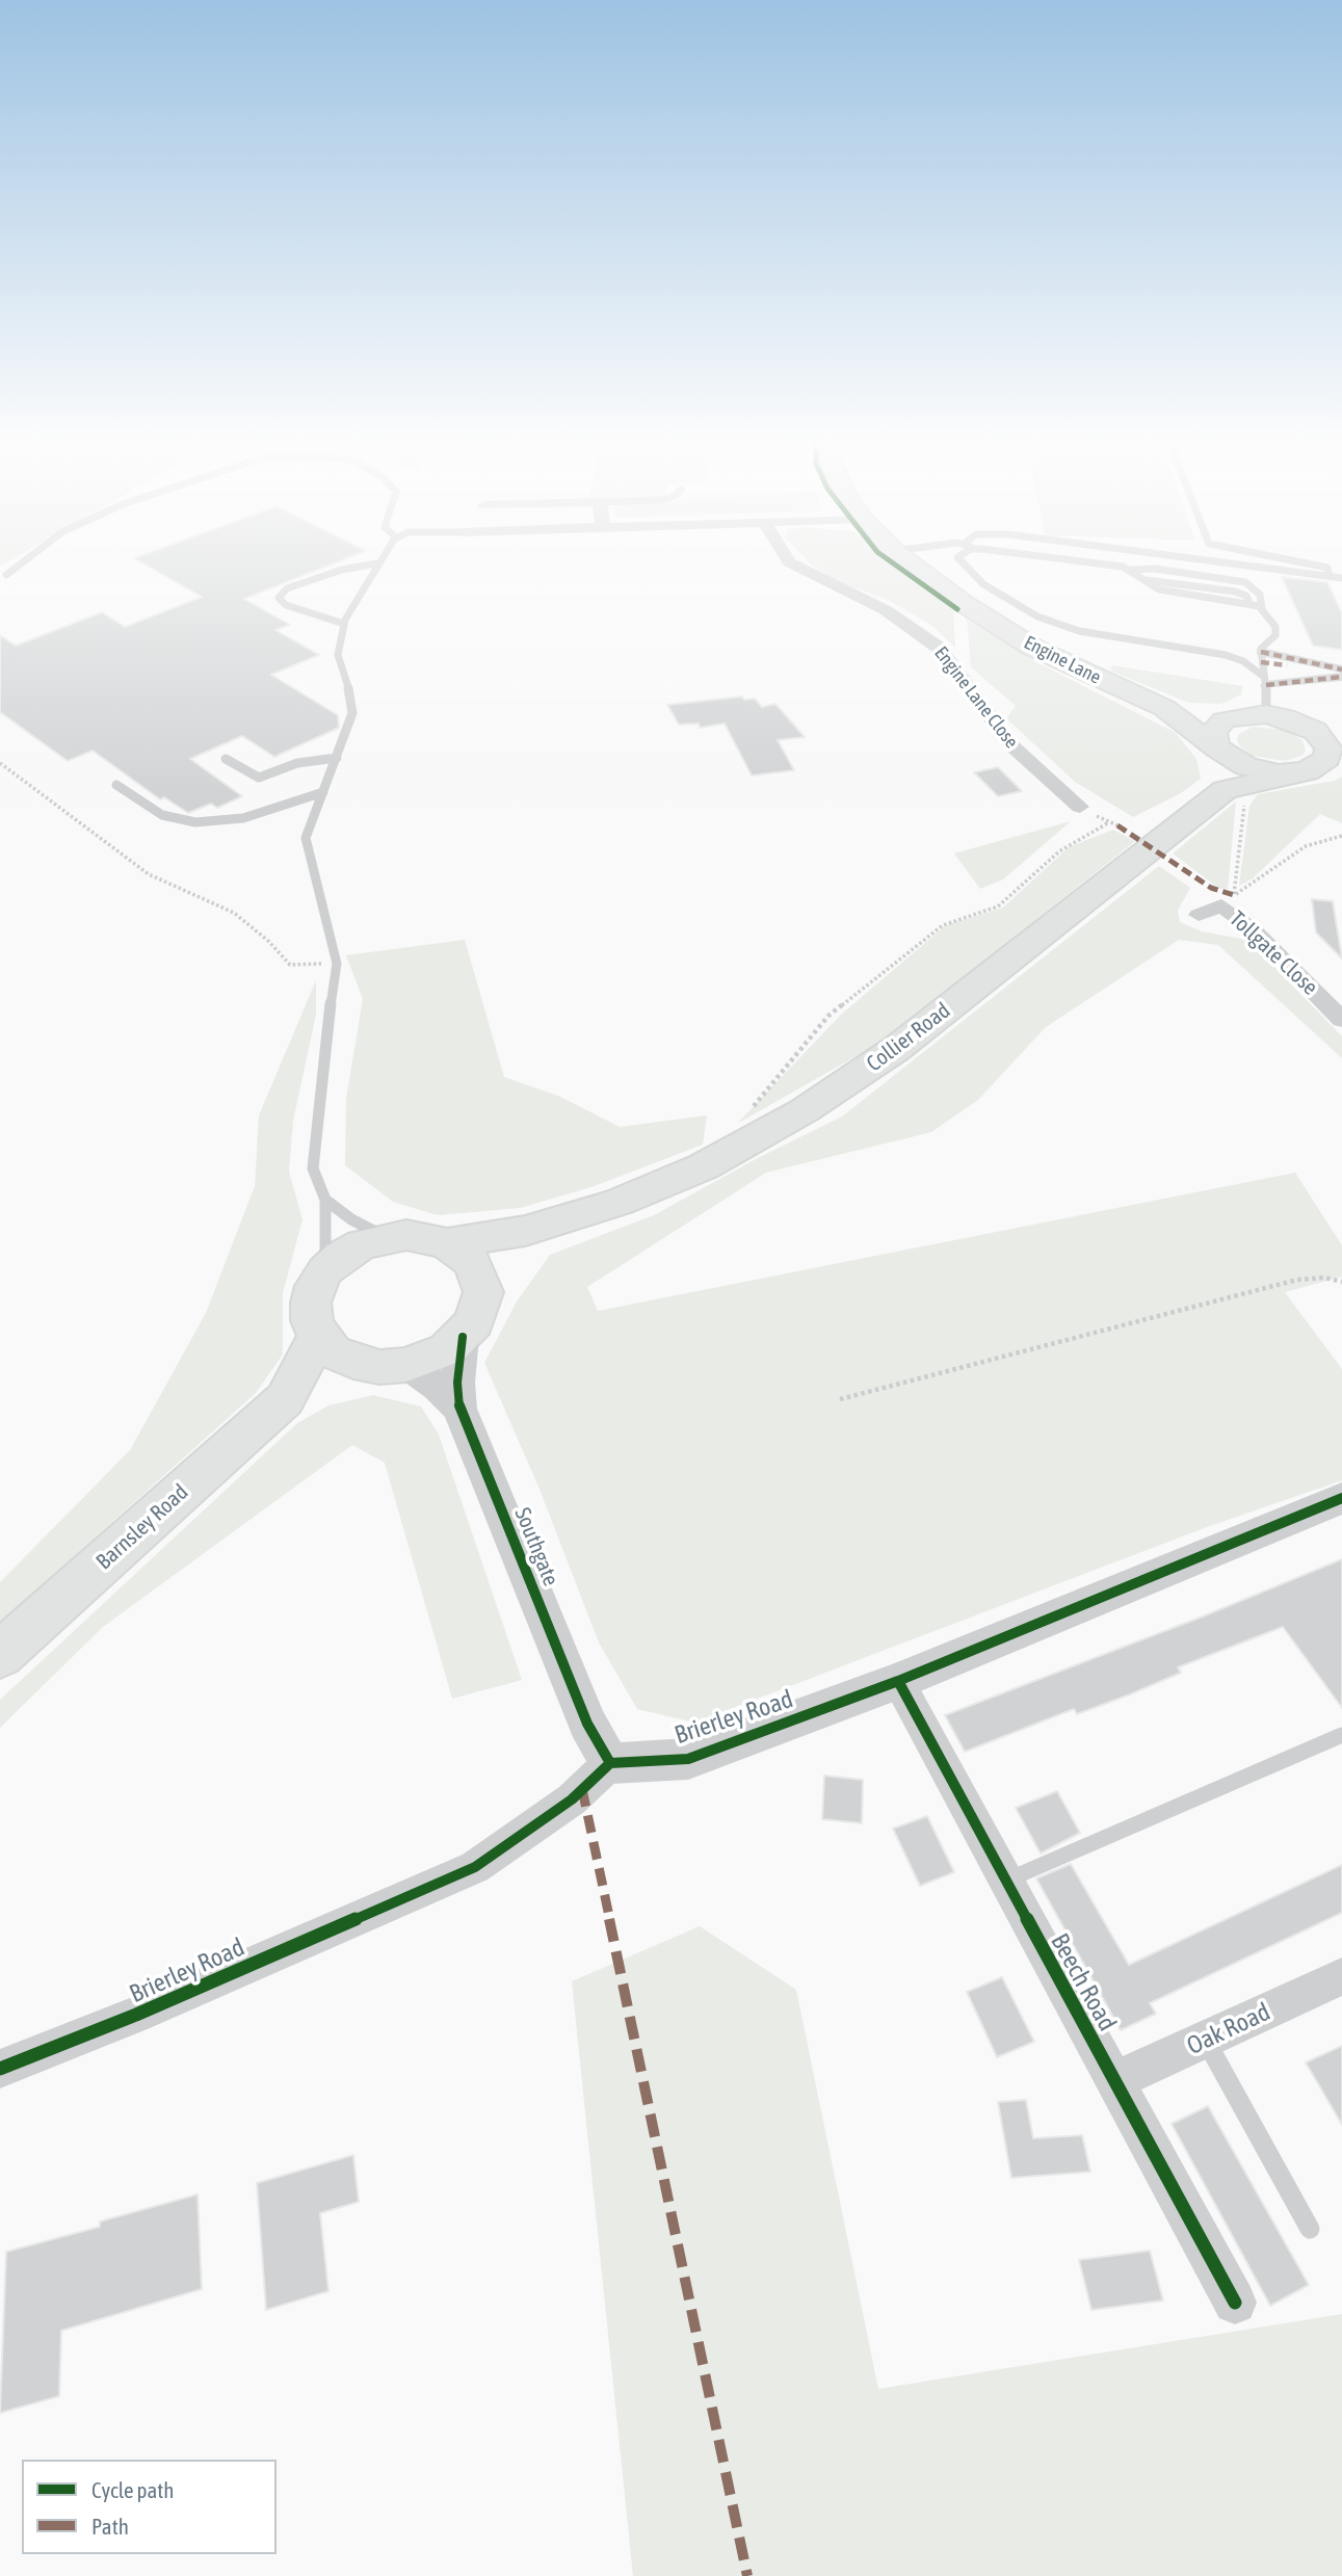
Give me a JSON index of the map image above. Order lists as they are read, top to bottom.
{
  "streets": {
    "main road": ["Engine Lane", "Collier Road", "Barnsley Road"],
    "street": [
      "Engine Lane Close",
      "Tollgate Close",
      "Southgate",
      "Brierley Road",
      "Beech Road",
      "Oak Road"
    ]
  },
  "crossings": [
    ["Engine Lane", "Collier Road"],
    ["Collier Road", "Barnsley Road"],
    ["Collier Road", "Southgate"],
    ["Barnsley Road", "Southgate"],
    ["Southgate", "Brierley Road"],
    ["Brierley Road", "Beech Road"],
    ["Beech Road", "Oak Road"]
  ],
  "legend": ["Cycle path", "Path"]
}
